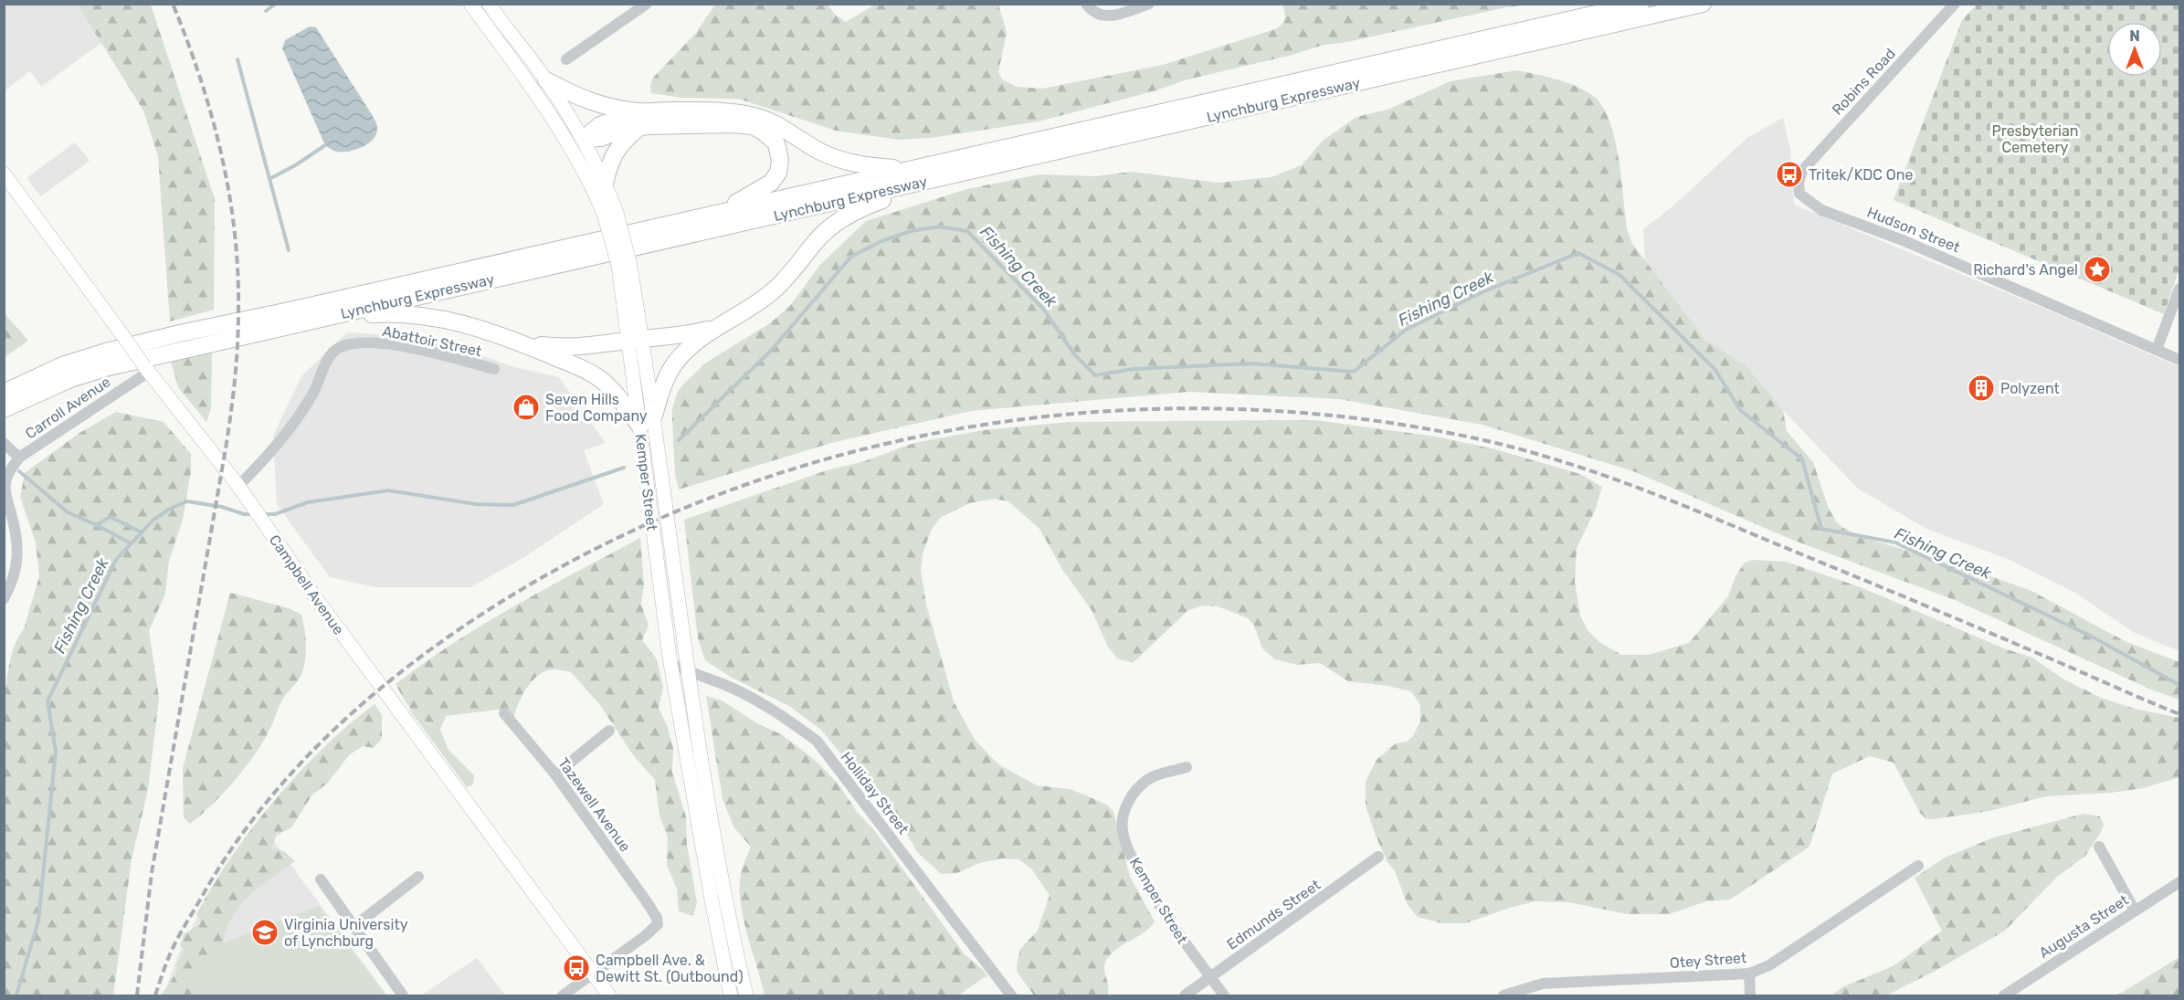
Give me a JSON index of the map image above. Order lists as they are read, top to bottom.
{
  "streets": {
    "highway": ["Lynchburg Expressway"],
    "main road": ["Kemper Street", "Campbell Avenue"],
    "street": [
      "Robins Road",
      "Hudson Street",
      "Abattoir Street",
      "Carroll Avenue",
      "Holliday Street",
      "Tazewell Avenue",
      "Edmunds Street",
      "Augusta Street",
      "Otey Street"
    ]
  },
  "crossings": [
    ["Robins Road", "Hudson Street"],
    ["Abattoir Street", "Campbell Avenue"],
    ["Carroll Avenue", "Campbell Avenue"],
    ["Kemper Street", "Holliday Street"],
    ["Kemper Street", "Edmunds Street"],
    ["Campbell Avenue", "Tazewell Avenue"]
  ],
  "water": ["Fishing Creek"],
  "parks": ["Presbyterian Cemetery"],
  "places": {
    "bus stop": ["Tritek/KDC One", "Campbell Ave. & Dewitt St. (Outbound)"],
    "place": ["Richard's Angel"],
    "building": ["Polyzent"],
    "shop": ["Seven Hills Food Company"],
    "school or university": ["Virginia University of Lynchburg"]
  },
  "north": "top"
}
